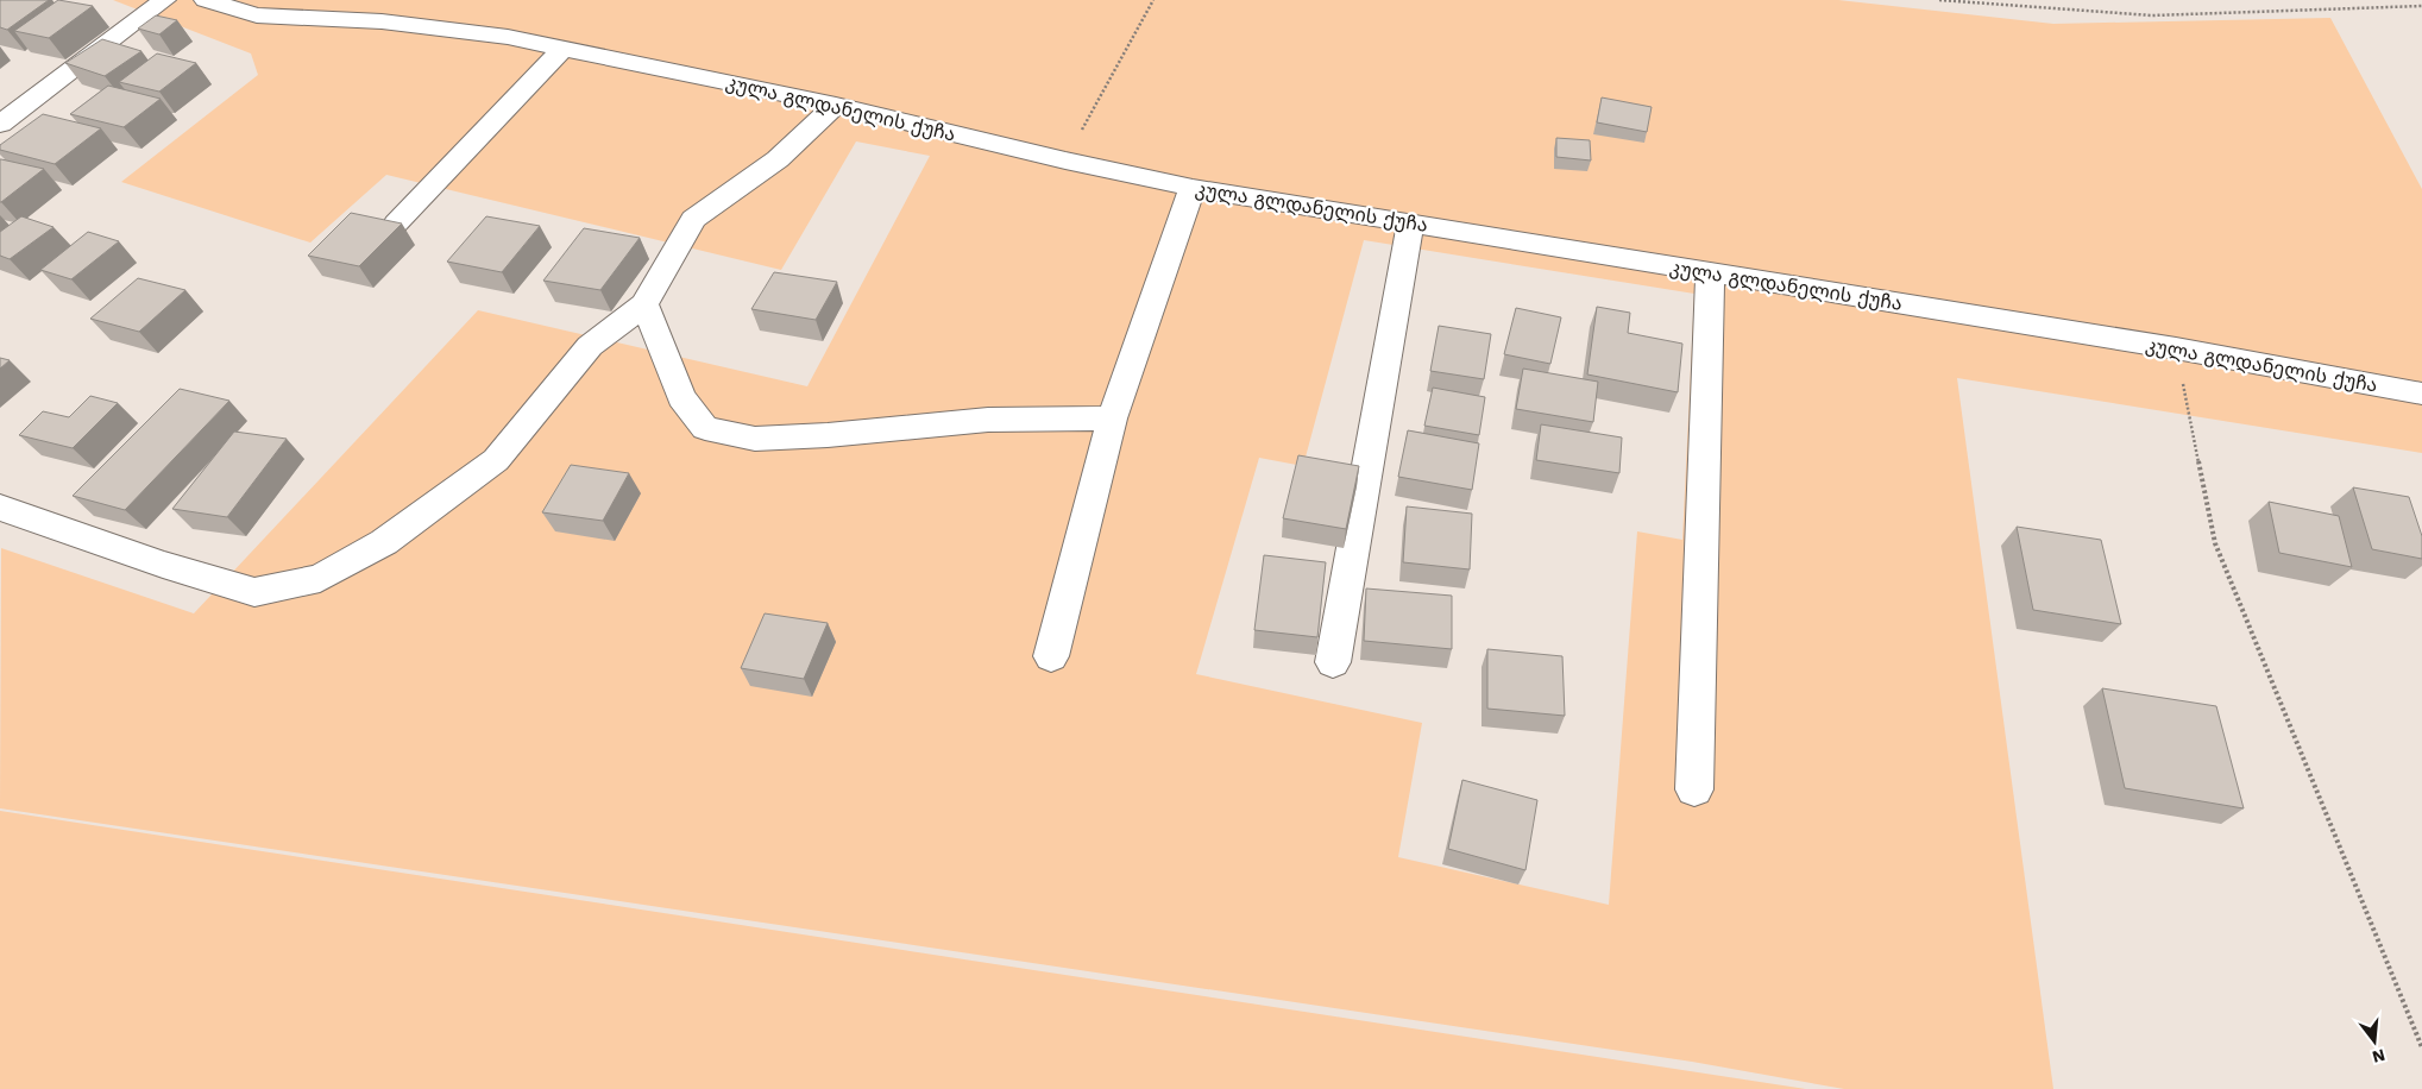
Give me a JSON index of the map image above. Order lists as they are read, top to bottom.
{
  "streets": {
    "street": ["კულა გლდანელის ქუჩა"]
  },
  "north": "bottom"
}
